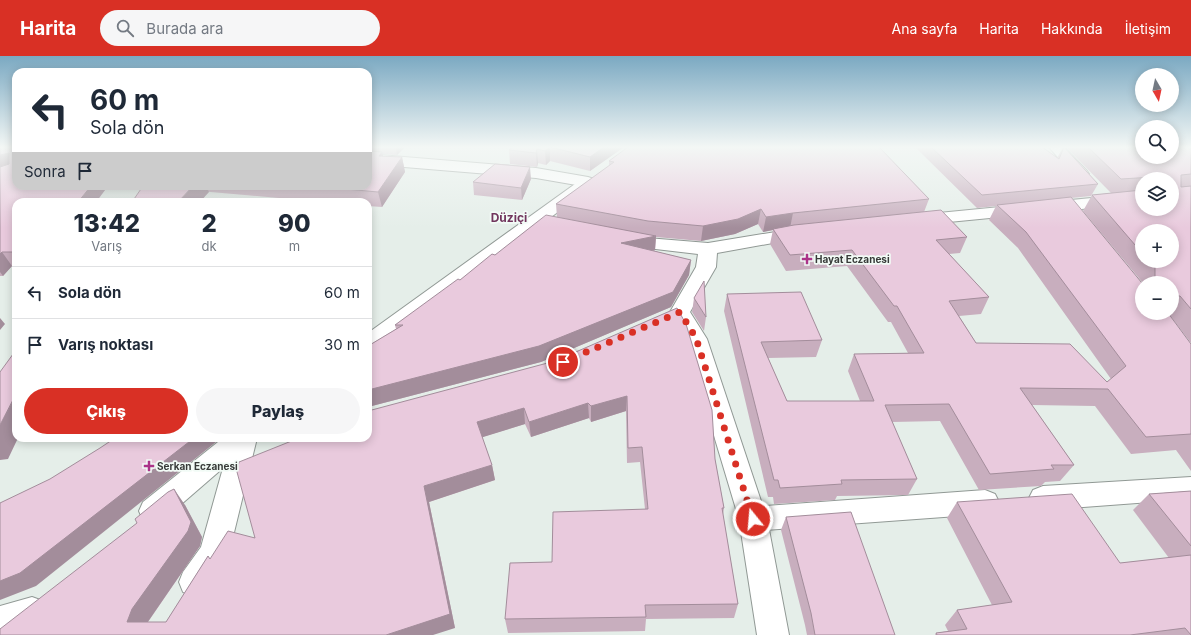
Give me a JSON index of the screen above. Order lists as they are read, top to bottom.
{
  "districts": ["Düziçi"],
  "places": {
    "health": ["Hayat Eczanesi", "Serkan Eczanesi"]
  },
  "north": "bottom",
  "page": {
    "header": "Harita",
    "search": "Burada ara",
    "nav": [
      "Ana sayfa",
      "Harita",
      "Hakkında",
      "İletişim"
    ],
    "map_buttons": ["+", "−"],
    "turn": ["60 m", "Sola dön"],
    "then": "Sonra",
    "eta": [
      "13:42",
      "Varış",
      "2",
      "dk",
      "90",
      "m"
    ],
    "list": [
      {
        "name": "Sola dön",
        "value": "60 m"
      },
      {
        "name": "Varış noktası",
        "value": "30 m"
      }
    ],
    "buttons": ["Çıkış", "Paylaş"]
  }
}
